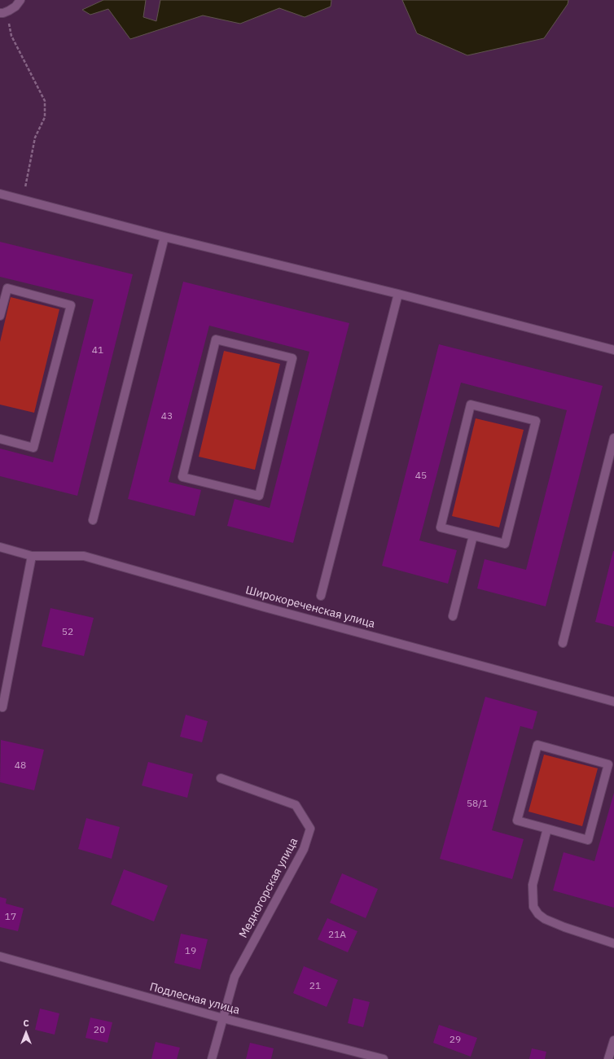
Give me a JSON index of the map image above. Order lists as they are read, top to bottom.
{
  "streets": {
    "street": ["Широкореченская улица", "Медногорская улица", "Подлесная улица"]
  },
  "crossings": [
    ["Медногорская улица", "Подлесная улица"]
  ],
  "house_numbers": [
    "41",
    "43",
    "45",
    "52",
    "48",
    "58/1",
    "17",
    "21А",
    "19",
    "21",
    "20",
    "29"
  ],
  "north": "top"
}
